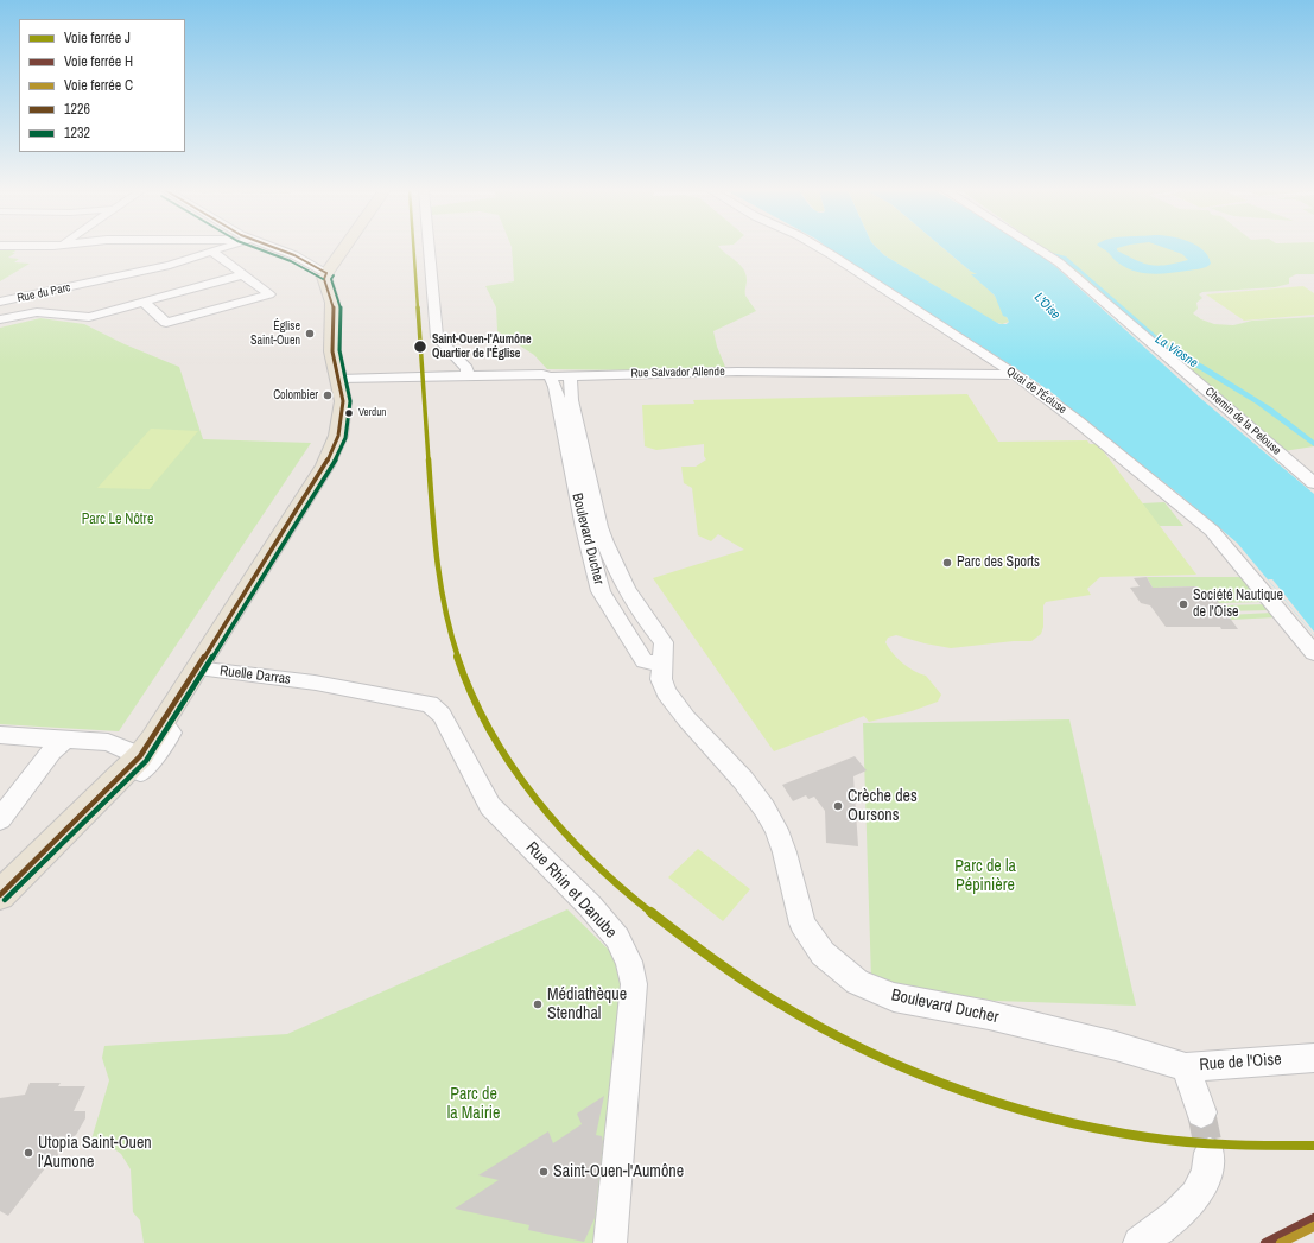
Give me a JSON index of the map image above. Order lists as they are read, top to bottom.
{
  "streets": {
    "street": [
      "Rue du Parc",
      "Rue Salvador Allende",
      "Quai de l'Écluse",
      "Chemin de la Pelouse",
      "Boulevard Ducher",
      "Ruelle Darras",
      "Rue Rhin et Danube",
      "Rue de l'Oise"
    ]
  },
  "crossings": [
    ["Rue Salvador Allende", "Quai de l'Écluse"],
    ["Rue Salvador Allende", "Boulevard Ducher"],
    ["Boulevard Ducher", "Rue de l'Oise"],
    ["Ruelle Darras", "Rue Rhin et Danube"]
  ],
  "water": ["L'Oise", "La Viosne"],
  "parks": ["Parc Le Nôtre", "Parc de la Pépinière", "Parc de la Mairie"],
  "places": [
    "Église Saint-Ouen",
    "Saint-Ouen-l'Aumône Quartier de l'Église",
    "Colombier",
    "Verdun",
    "Parc des Sports",
    "Société Nautique de l'Oise",
    "Crèche des Oursons",
    "Médiathèque Stendhal",
    "Utopia Saint-Ouen l'Aumone",
    "Saint-Ouen-l'Aumône"
  ],
  "lines": [
    "rail line J",
    "transit line 1226",
    "transit line 1232",
    "rail line H",
    "rail line C"
  ],
  "legend": [
    "Voie ferrée J",
    "Voie ferrée H",
    "Voie ferrée C",
    "1226",
    "1232"
  ]
}
